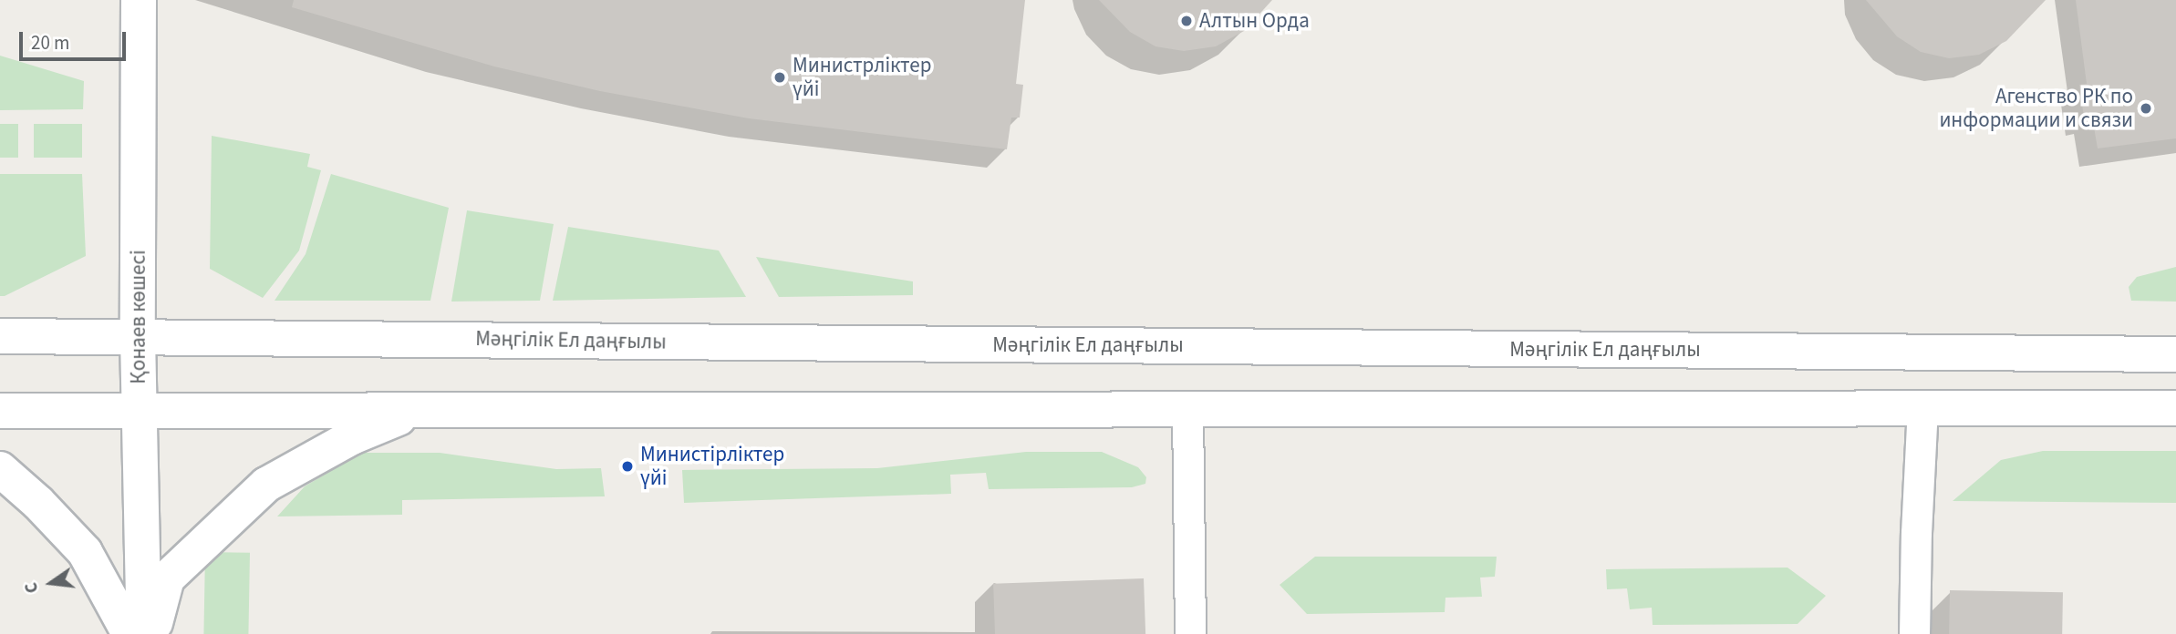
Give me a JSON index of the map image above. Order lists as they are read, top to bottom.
{
  "streets": {
    "main road": ["Қонаев көшесі", "Мәңгілік Ел даңғылы"]
  },
  "crossings": [
    ["Қонаев көшесі", "Мәңгілік Ел даңғылы"]
  ],
  "places": [
    "Алтын Орда",
    "Министрліктер үйі",
    "Агенство РК по информации и связи",
    "Министірліктер үйі"
  ],
  "scale_bar": "20 m",
  "north": "left"
}
